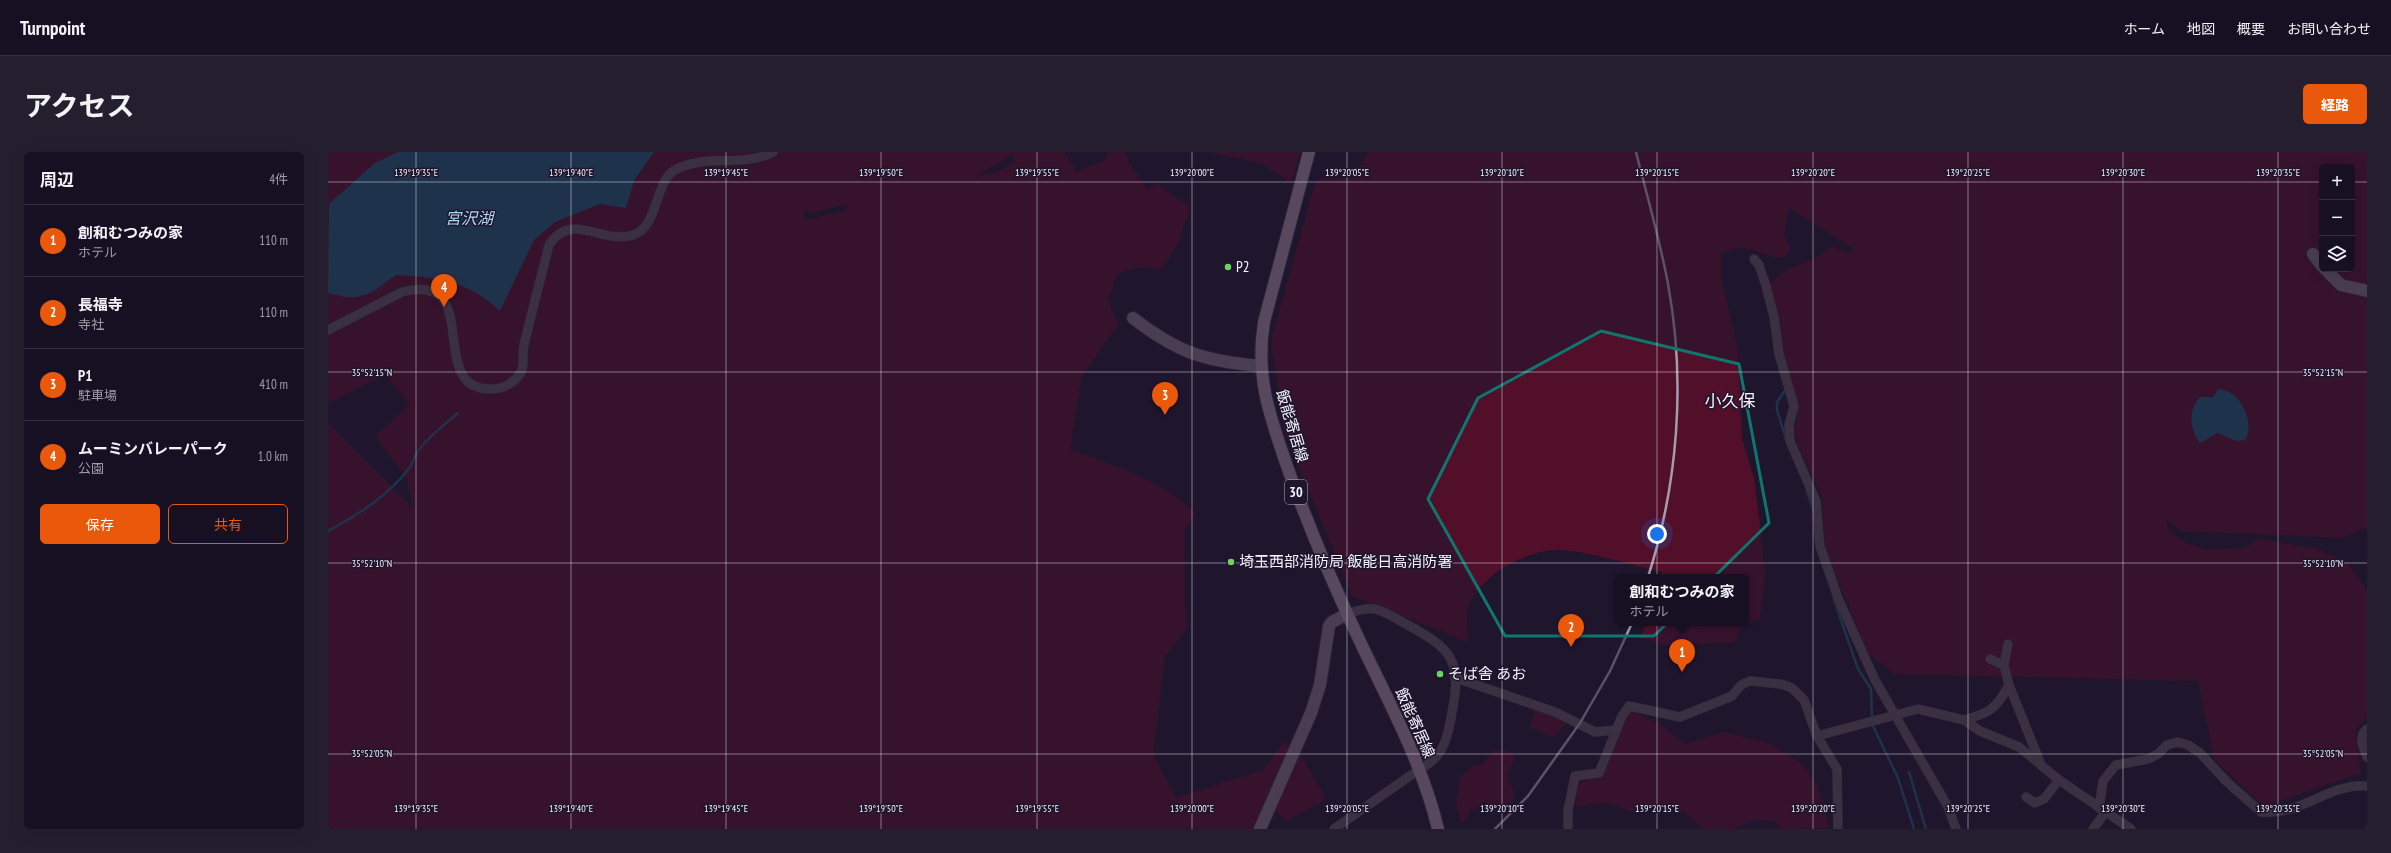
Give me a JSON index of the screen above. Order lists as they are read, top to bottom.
{
  "streets": {
    "main road": ["飯能寄居線", "30"]
  },
  "districts": ["小久保"],
  "water": ["宮沢湖"],
  "places": ["P2", "埼玉西部消防局 飯能日高消防署", "そば舎 あお"],
  "page": {
    "header": "Turnpoint",
    "nav": [
      "ホーム",
      "地図",
      "概要",
      "お問い合わせ"
    ],
    "title": "アクセス",
    "buttons": [
      "経路",
      ["保存", "共有"]
    ],
    "heading": ["周辺", "4件"],
    "map_buttons": ["+", "−"],
    "list": [
      {
        "mark": "1",
        "name": "創和むつみの家",
        "note": "ホテル",
        "value": "110 m"
      },
      {
        "mark": "2",
        "name": "長福寺",
        "note": "寺社",
        "value": "110 m"
      },
      {
        "mark": "3",
        "name": "P1",
        "note": "駐車場",
        "value": "410 m"
      },
      {
        "mark": "4",
        "name": "ムーミンバレーパーク",
        "note": "公園",
        "value": "1.0 km"
      }
    ],
    "pins": [
      "4",
      "3",
      "2",
      "1"
    ],
    "popup": ["創和むつみの家", "ホテル"]
  },
  "coordinates": [
    "139°19'35\"E",
    "139°19'40\"E",
    "139°19'45\"E",
    "139°19'50\"E",
    "139°19'55\"E",
    "139°20'00\"E",
    "139°20'05\"E",
    "139°20'10\"E",
    "139°20'15\"E",
    "139°20'20\"E",
    "139°20'25\"E",
    "139°20'30\"E",
    "139°20'35\"E",
    "35°52'15\"N",
    "35°52'10\"N",
    "35°52'05\"N"
  ]
}
